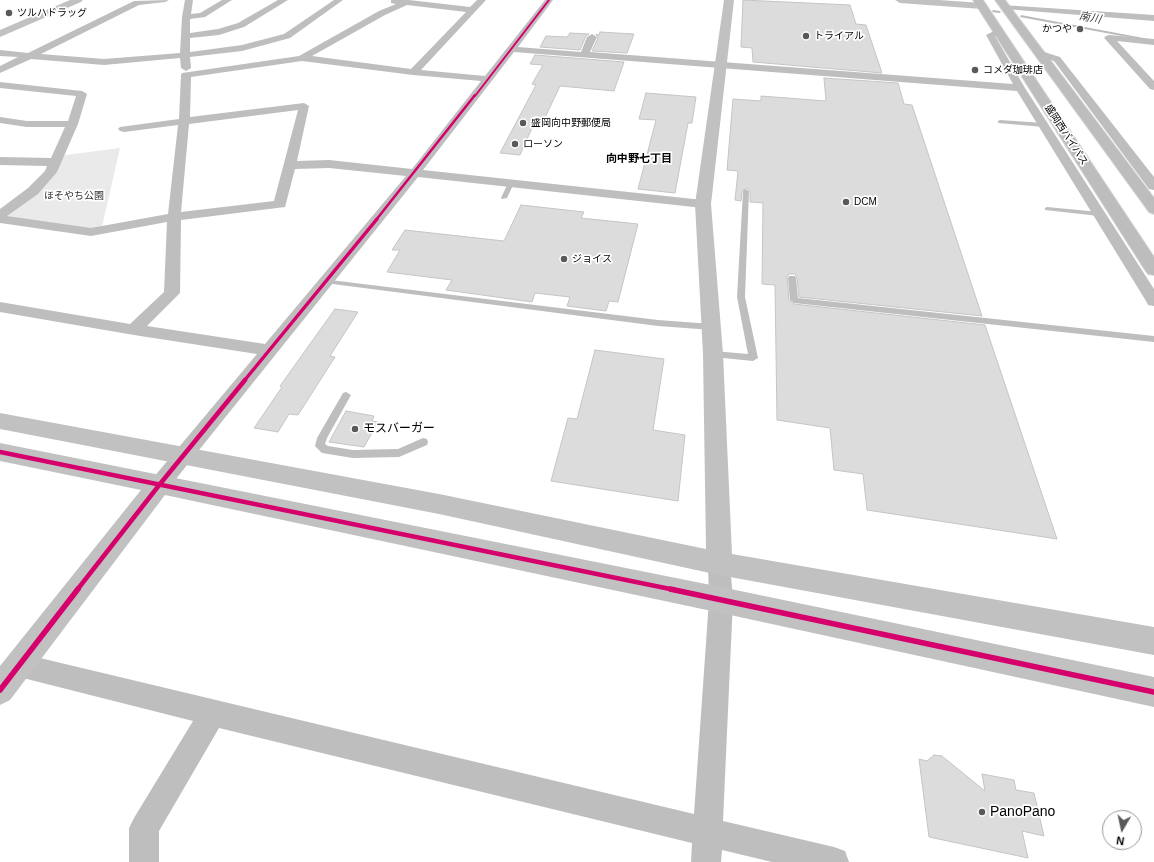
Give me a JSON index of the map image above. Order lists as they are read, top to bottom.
{
  "streets": {
    "highway": ["盛岡西バイパス"]
  },
  "districts": ["向中野七丁目"],
  "water": ["南川"],
  "parks": ["ほそやち公園"],
  "places": [
    "ツルハドラッグ",
    "かつや",
    "トライアル",
    "コメダ珈琲店",
    "盛岡向中野郵便局",
    "ローソン",
    "DCM",
    "ジョイス",
    "モスバーガー",
    "PanoPano"
  ],
  "north": "bottom"
}
